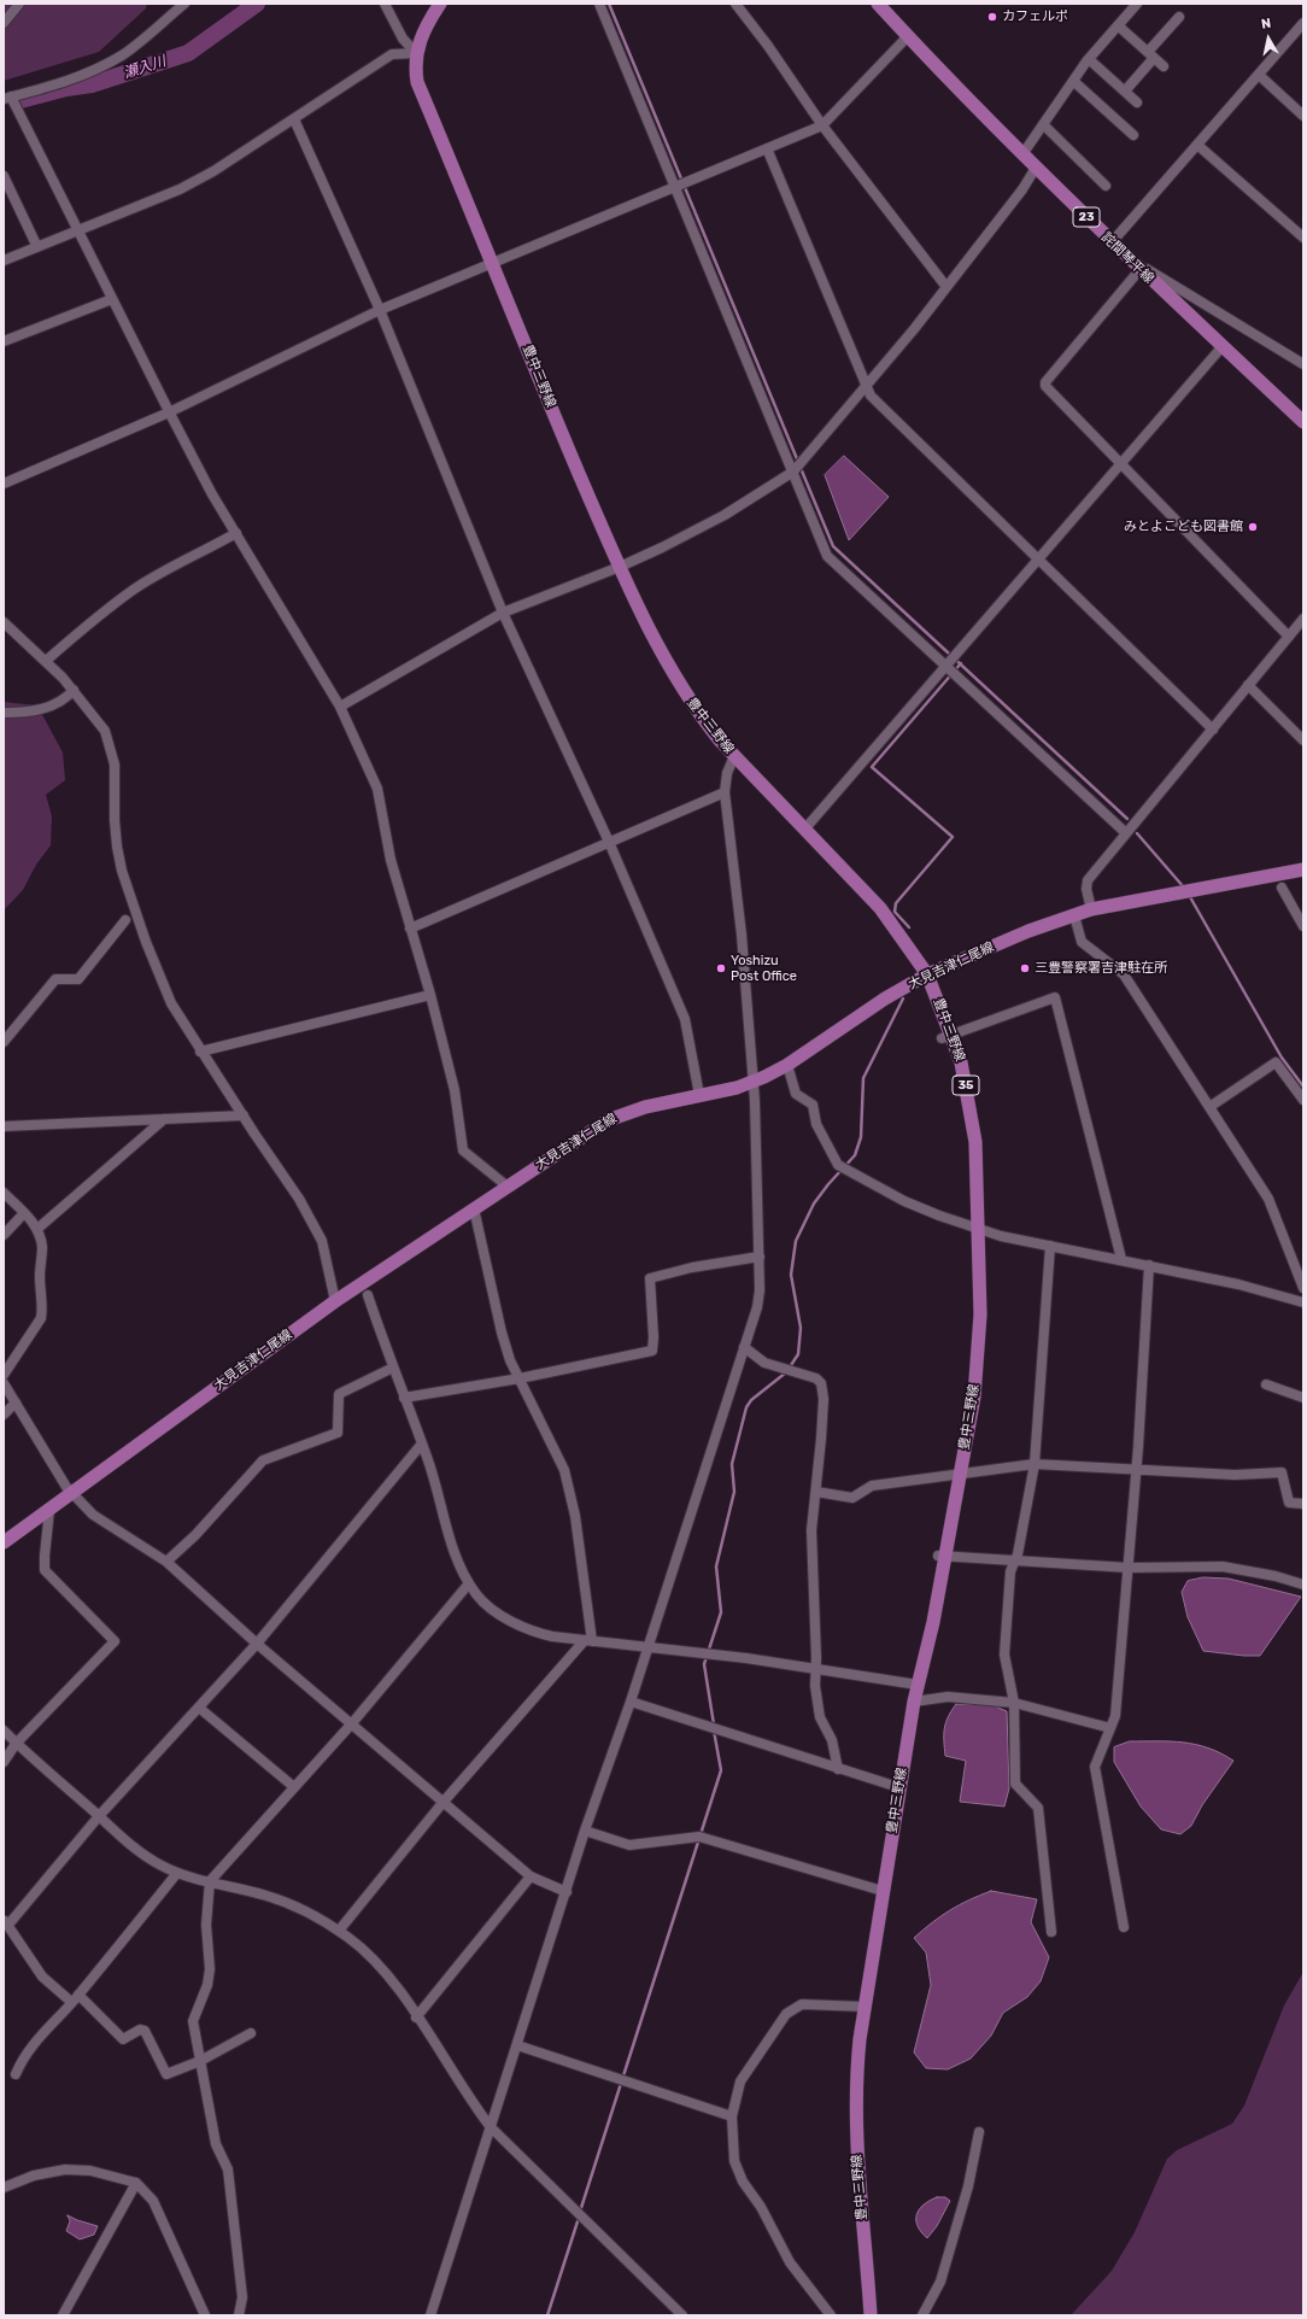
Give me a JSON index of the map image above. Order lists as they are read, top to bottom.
{
  "streets": {
    "main road": [
      "23",
      "詫間琴平線",
      "豊中三野線",
      "大見吉津仁尾線",
      "35"
    ]
  },
  "crossings": [
    ["豊中三野線", "大見吉津仁尾線"]
  ],
  "water": ["瀬入川"],
  "places": [
    "カフェルポ",
    "みとよこども図書館",
    "Yoshizu Post Office",
    "三豊警察署吉津駐在所"
  ],
  "north": "top"
}
